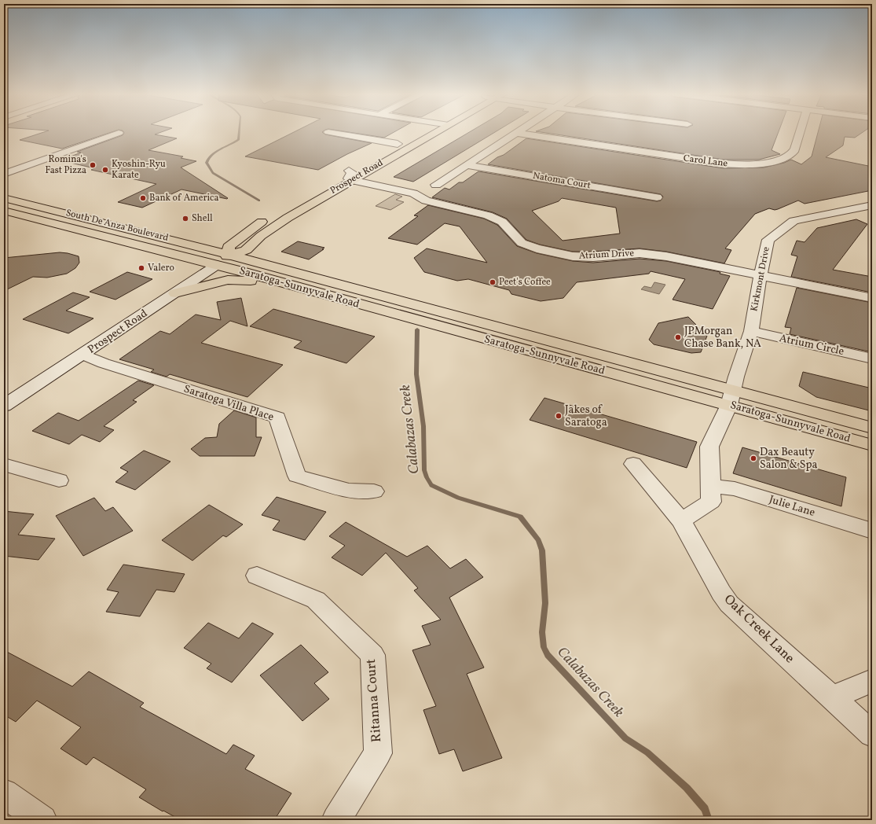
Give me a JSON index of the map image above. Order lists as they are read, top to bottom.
{
  "streets": {
    "main road": ["Prospect Road", "South De Anza Boulevard", "Saratoga-Sunnyvale Road"],
    "street": [
      "Carol Lane",
      "Natoma Court",
      "Atrium Drive",
      "Kirkmont Drive",
      "Atrium Circle",
      "Saratoga Villa Place",
      "Julie Lane",
      "Oak Creek Lane",
      "Ritanna Court"
    ]
  },
  "crossings": [
    ["Prospect Road", "South De Anza Boulevard"],
    ["Prospect Road", "Atrium Drive"],
    ["Prospect Road", "Saratoga-Sunnyvale Road"],
    ["Prospect Road", "Saratoga Villa Place"],
    ["South De Anza Boulevard", "Saratoga-Sunnyvale Road"],
    ["Atrium Drive", "Kirkmont Drive"],
    ["Kirkmont Drive", "Saratoga-Sunnyvale Road"],
    ["Kirkmont Drive", "Atrium Circle"]
  ],
  "water": ["Calabazas Creek"],
  "places": [
    "Romina's Fast Pizza",
    "Kyoshin-Ryu Karate",
    "Bank of America",
    "Shell",
    "Valero",
    "Peet's Coffee",
    "JPMorgan Chase Bank, NA",
    "Jakes of Saratoga",
    "Dax Beauty Salon & Spa"
  ]
}
